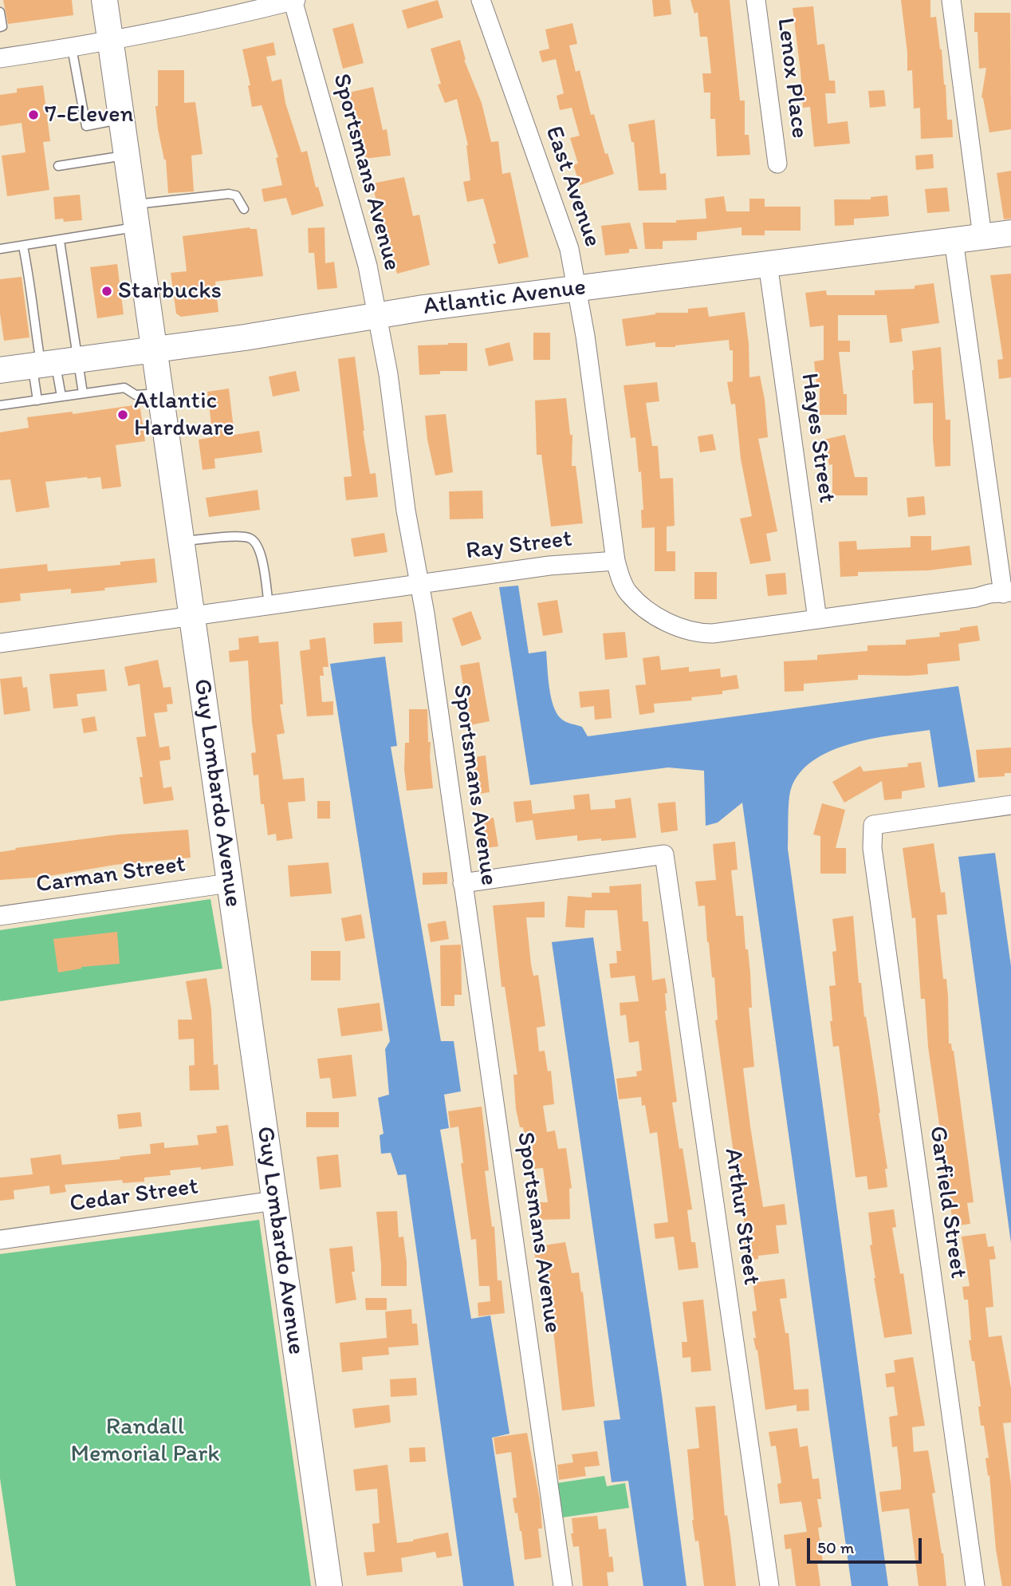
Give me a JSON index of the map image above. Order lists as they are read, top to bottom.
{
  "streets": {
    "street": [
      "Lenox Place",
      "Sportsmans Avenue",
      "East Avenue",
      "Atlantic Avenue",
      "Hayes Street",
      "Ray Street",
      "Guy Lombardo Avenue",
      "Carman Street",
      "Cedar Street",
      "Garfield Street",
      "Arthur Street"
    ]
  },
  "crossings": [
    ["Sportsmans Avenue", "Atlantic Avenue"],
    ["Sportsmans Avenue", "Ray Street"],
    ["Sportsmans Avenue", "Arthur Street"],
    ["East Avenue", "Atlantic Avenue"],
    ["East Avenue", "Ray Street"],
    ["Atlantic Avenue", "Hayes Street"],
    ["Atlantic Avenue", "Guy Lombardo Avenue"],
    ["Ray Street", "Guy Lombardo Avenue"],
    ["Guy Lombardo Avenue", "Carman Street"],
    ["Guy Lombardo Avenue", "Cedar Street"]
  ],
  "parks": ["Randall Memorial Park"],
  "places": ["7-Eleven", "Starbucks", "Atlantic Hardware"],
  "scale_bar": "50 m"
}
